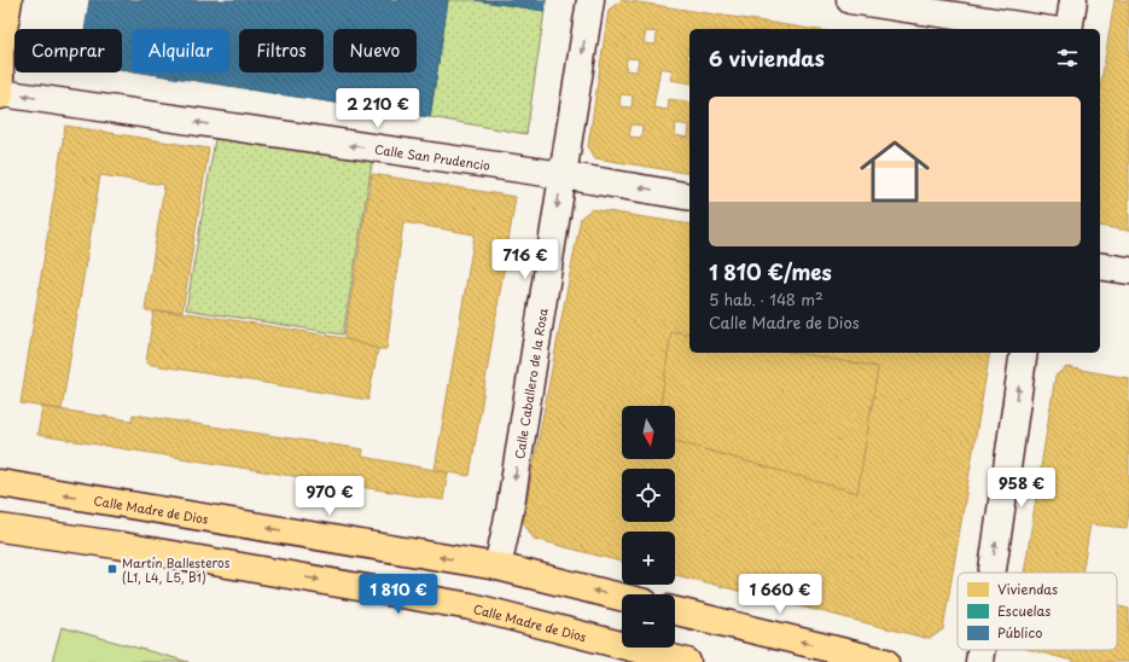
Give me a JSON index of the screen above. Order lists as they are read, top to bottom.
{
  "streets": {
    "main road": ["Calle Madre de Dios"],
    "street": ["Calle San Prudencio", "Calle Caballero de la Rosa"]
  },
  "crossings": [
    ["Calle San Prudencio", "Calle Caballero de la Rosa"],
    ["Calle Caballero de la Rosa", "Calle Madre de Dios"]
  ],
  "one_way": ["Calle San Prudencio", "Calle Caballero de la Rosa"],
  "places": {
    "transit": ["Martín Ballesteros (L1, L4, L5, B1)"]
  },
  "legend": ["Viviendas", "Escuelas", "Público"],
  "north": "bottom",
  "page": {
    "chip": [
      "Comprar",
      "Alquilar",
      "Filtros",
      "Nuevo"
    ],
    "heading": "6 viviendas",
    "list": [
      {
        "name": "1 810 €/mes",
        "note": "5 hab. · 148 m² · Calle Madre de Dios"
      }
    ],
    "price": [
      "2 210 €",
      "716 €",
      "958 €",
      "970 €",
      "1 810 €",
      "1 660 €"
    ],
    "map_buttons": ["+", "−"]
  }
}
